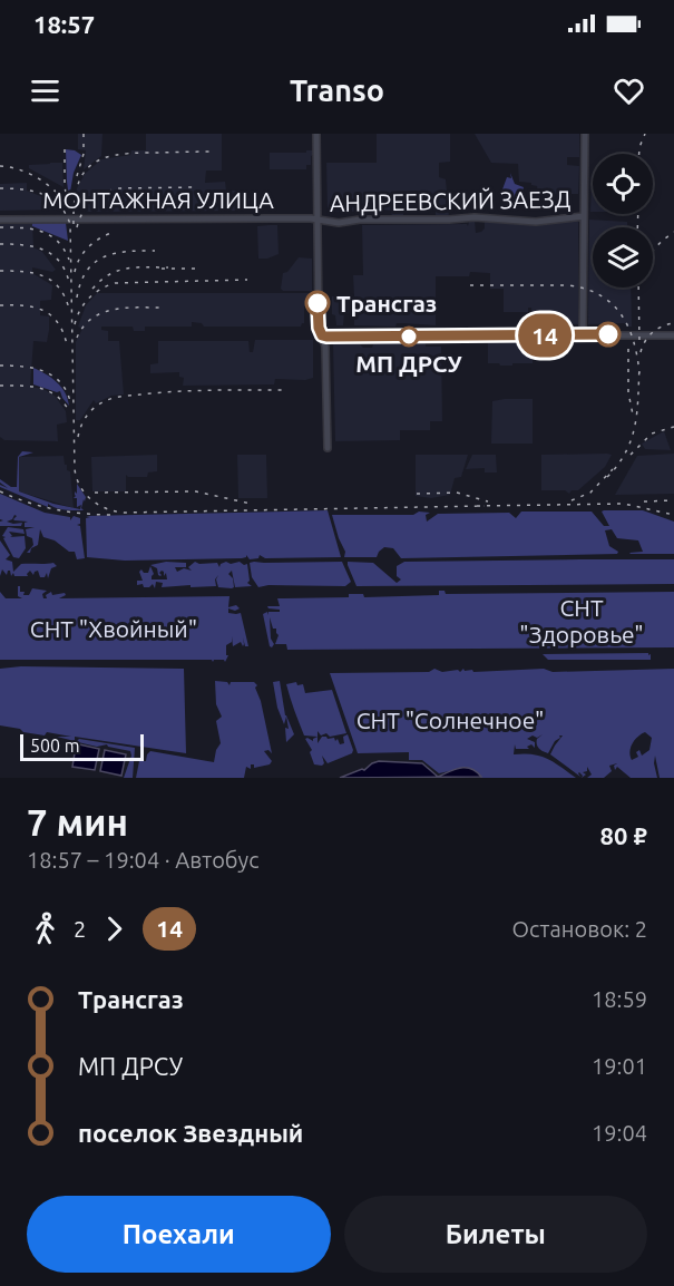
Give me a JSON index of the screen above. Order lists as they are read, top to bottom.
{
  "streets": {
    "main road": ["МОНТАЖНАЯ УЛИЦА", "АНДРЕЕВСКИЙ ЗАЕЗД"]
  },
  "crossings": [
    ["МОНТАЖНАЯ УЛИЦА", "АНДРЕЕВСКИЙ ЗАЕЗД"]
  ],
  "parks": ["СНТ \"Здоровье\"", "СНТ \"Хвойный\"", "СНТ \"Солнечное\""],
  "places": ["Трансгаз", "МП ДРСУ"],
  "lines": ["bus line 14"],
  "scale_bar": "500 m",
  "page": {
    "status": "18:57",
    "header": "Transo",
    "on_map": "14",
    "scale": "500 m",
    "heading": ["7 мин", "18:57 – 19:04 · Автобус", "80 ₽"],
    "legs": ["2", "14", "Остановок: 2"],
    "list": [
      {
        "name": "Трансгаз",
        "value": "18:59"
      },
      {
        "name": "МП ДРСУ",
        "value": "19:01"
      },
      {
        "name": "поселок Звездный",
        "value": "19:04"
      }
    ],
    "buttons": ["Поехали", "Билеты"]
  }
}
